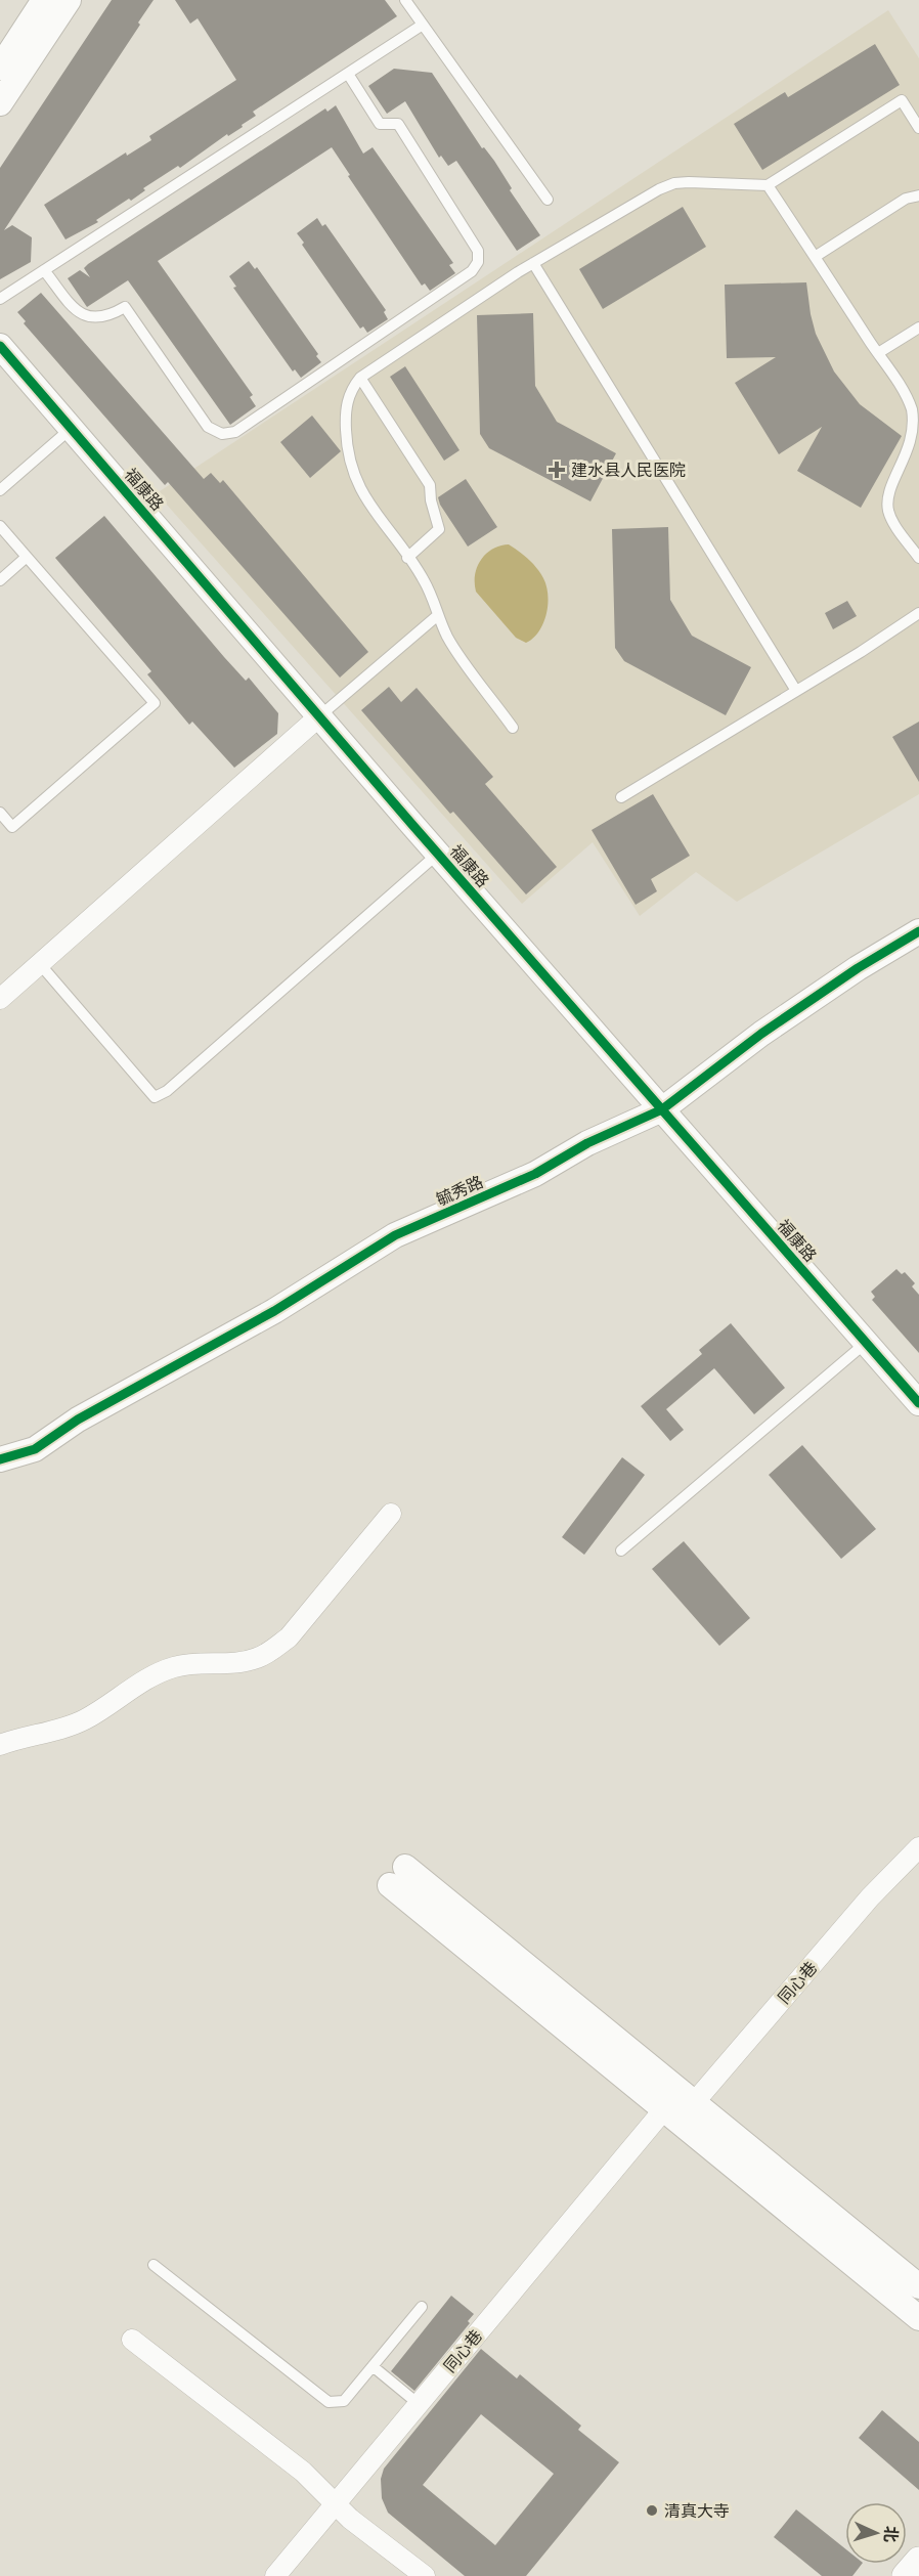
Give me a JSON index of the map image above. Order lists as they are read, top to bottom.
{
  "streets": {
    "street": ["福康路", "毓秀路", "同心巷"]
  },
  "crossings": [
    ["福康路", "毓秀路"]
  ],
  "places": {
    "health": ["建水县人民医院"],
    "other": ["清真大寺"]
  },
  "north": "right"
}
